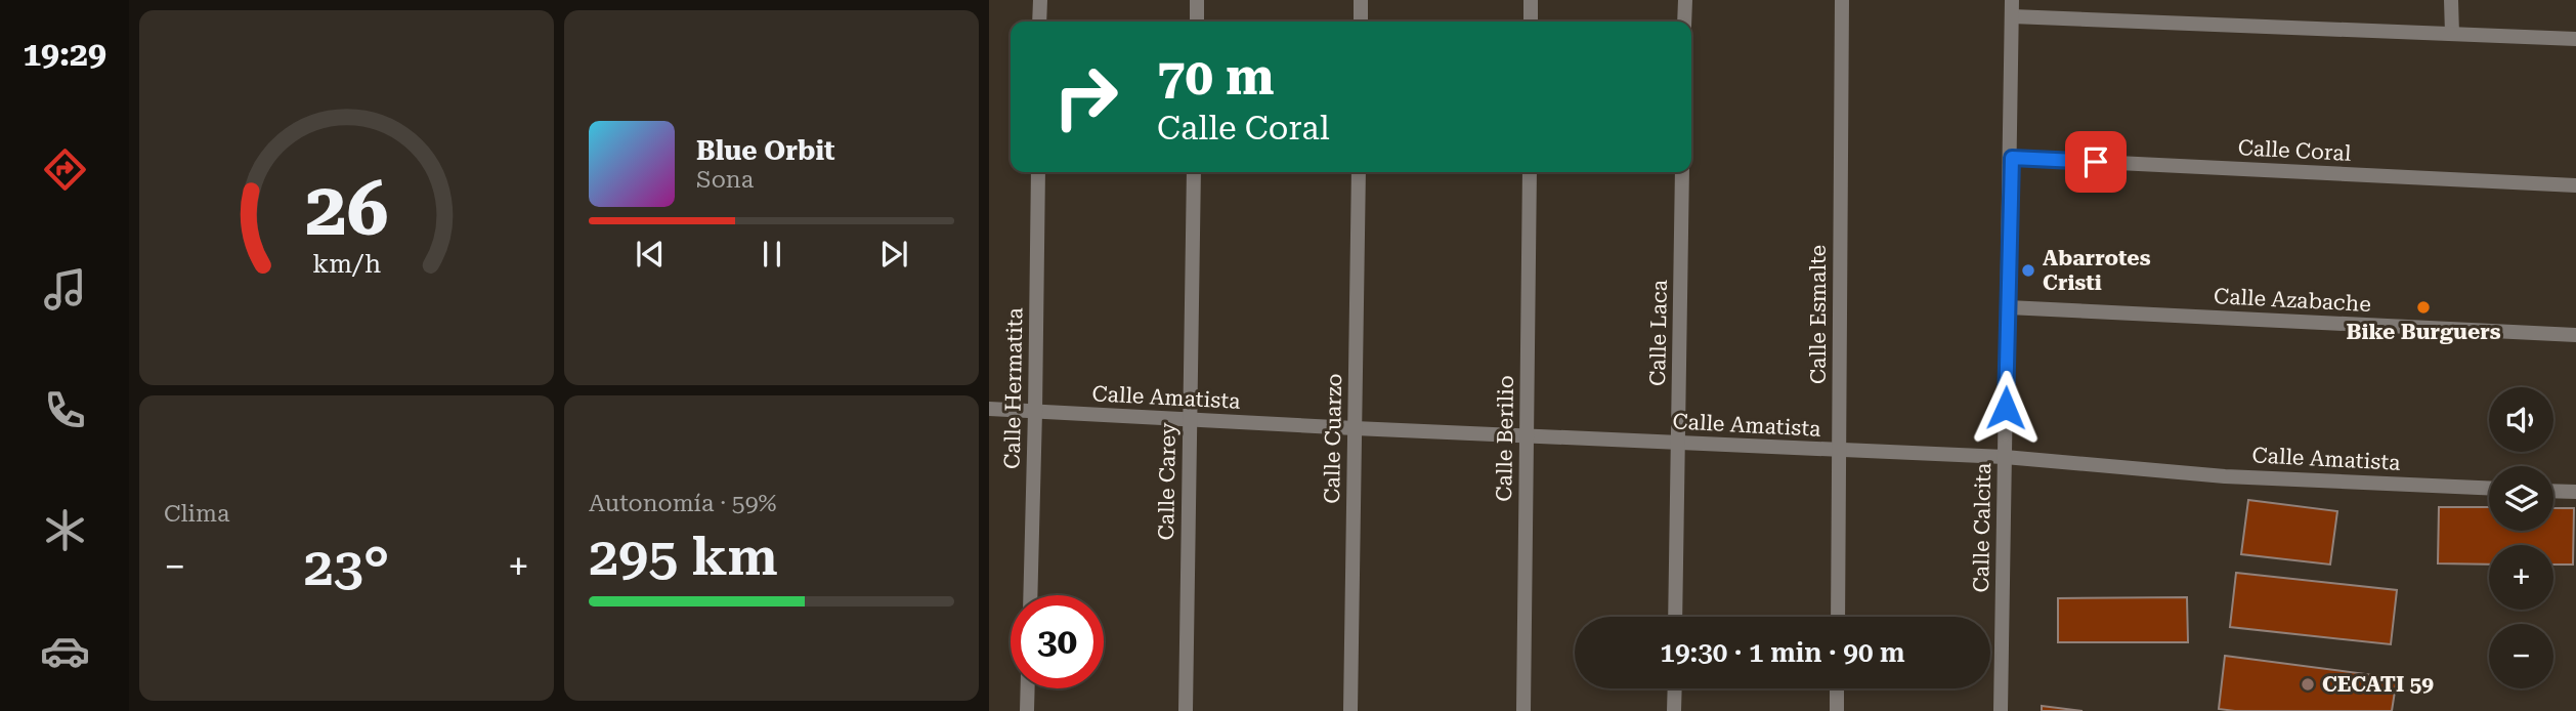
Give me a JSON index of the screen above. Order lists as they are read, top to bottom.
{
  "streets": {
    "street": [
      "Calle Coral",
      "Calle Azabache",
      "Calle Esmalte",
      "Calle Laca",
      "Calle Hermatita",
      "Calle Amatista",
      "Calle Cuarzo",
      "Calle Berilio",
      "Calle Carey",
      "Calle Calcita"
    ]
  },
  "crossings": [
    ["Calle Coral", "Calle Calcita"],
    ["Calle Azabache", "Calle Calcita"],
    ["Calle Esmalte", "Calle Amatista"],
    ["Calle Laca", "Calle Amatista"],
    ["Calle Hermatita", "Calle Amatista"],
    ["Calle Amatista", "Calle Cuarzo"],
    ["Calle Amatista", "Calle Berilio"],
    ["Calle Amatista", "Calle Carey"],
    ["Calle Amatista", "Calle Calcita"]
  ],
  "places": ["Abarrotes Cristi", "Bike Burguers", "CECATI 59"],
  "page": {
    "tabs": "19:29",
    "turn": ["70 m", "Calle Coral"],
    "song": ["Blue Orbit", "Sona"],
    "map_buttons": ["+", "−"],
    "tile": [
      "Clima",
      ["Autonomía · 59%", "295 km"]
    ],
    "heat": ["−", "23°", "+"],
    "limit": "30",
    "trip": "19:30 · 1 min · 90 m",
    "gauge": ["26", "km/h"]
  }
}
